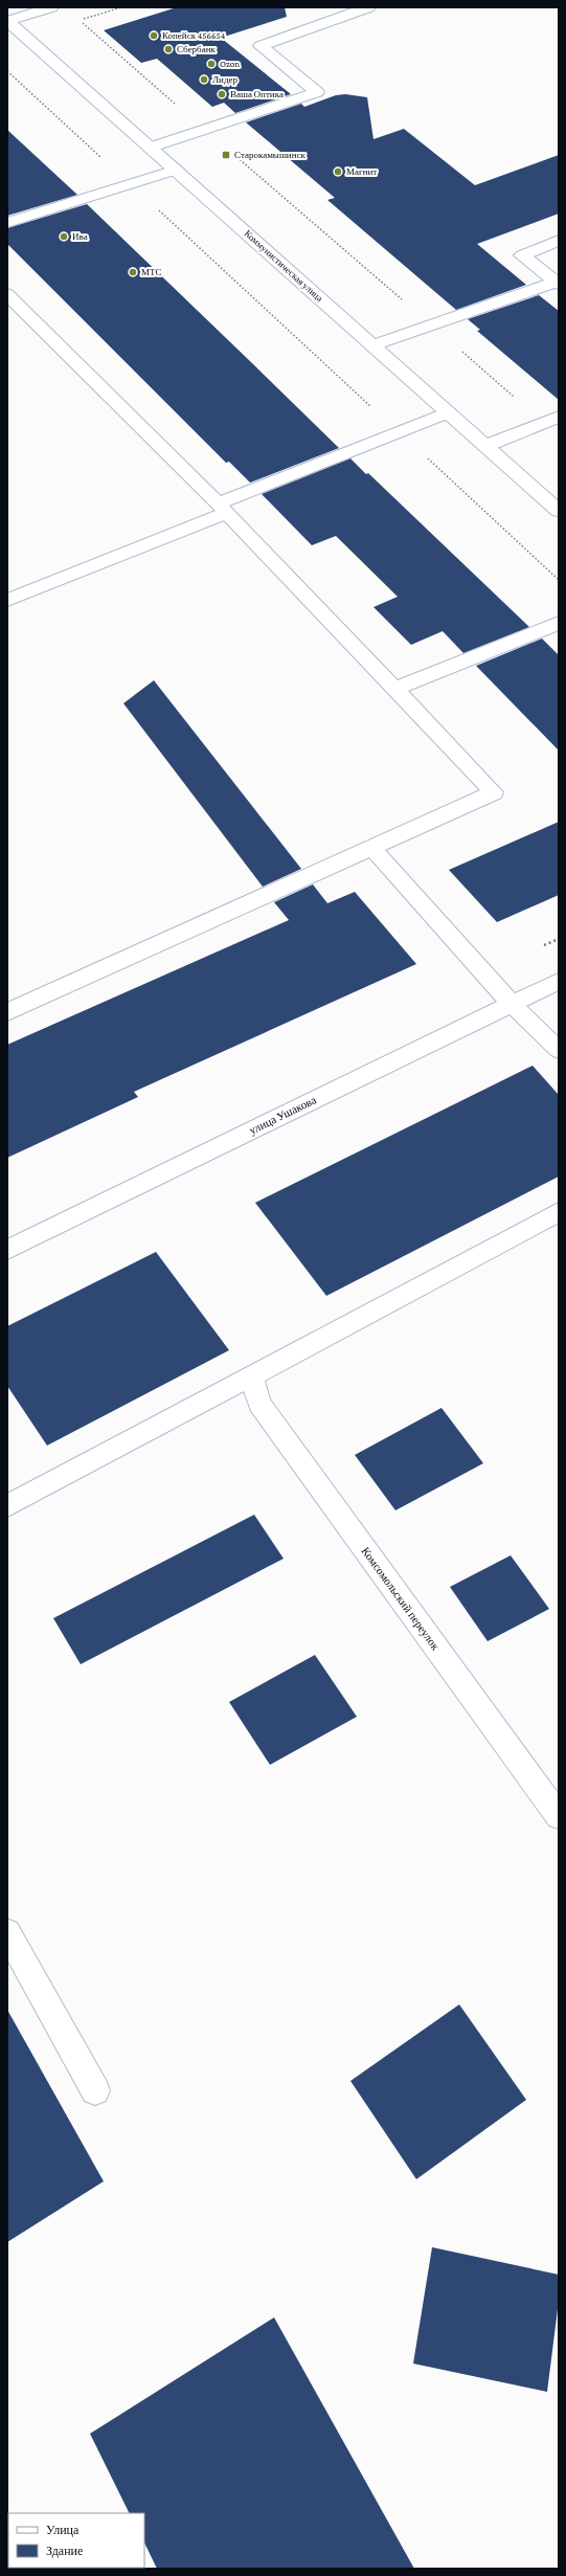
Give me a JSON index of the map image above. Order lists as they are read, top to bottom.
{
  "streets": {
    "main road": ["Коммунистическая улица", "улица Ушакова", "Комсомольский переулок"]
  },
  "places": {
    "other": [
      "Копейск 456654",
      "Сбербанк",
      "Ozon",
      "Лидер",
      "Ваша Оптика",
      "Магнит",
      "Ива",
      "МТС"
    ],
    "transit": ["Старокамышинск"]
  },
  "legend": ["Улица", "Здание"]
}
